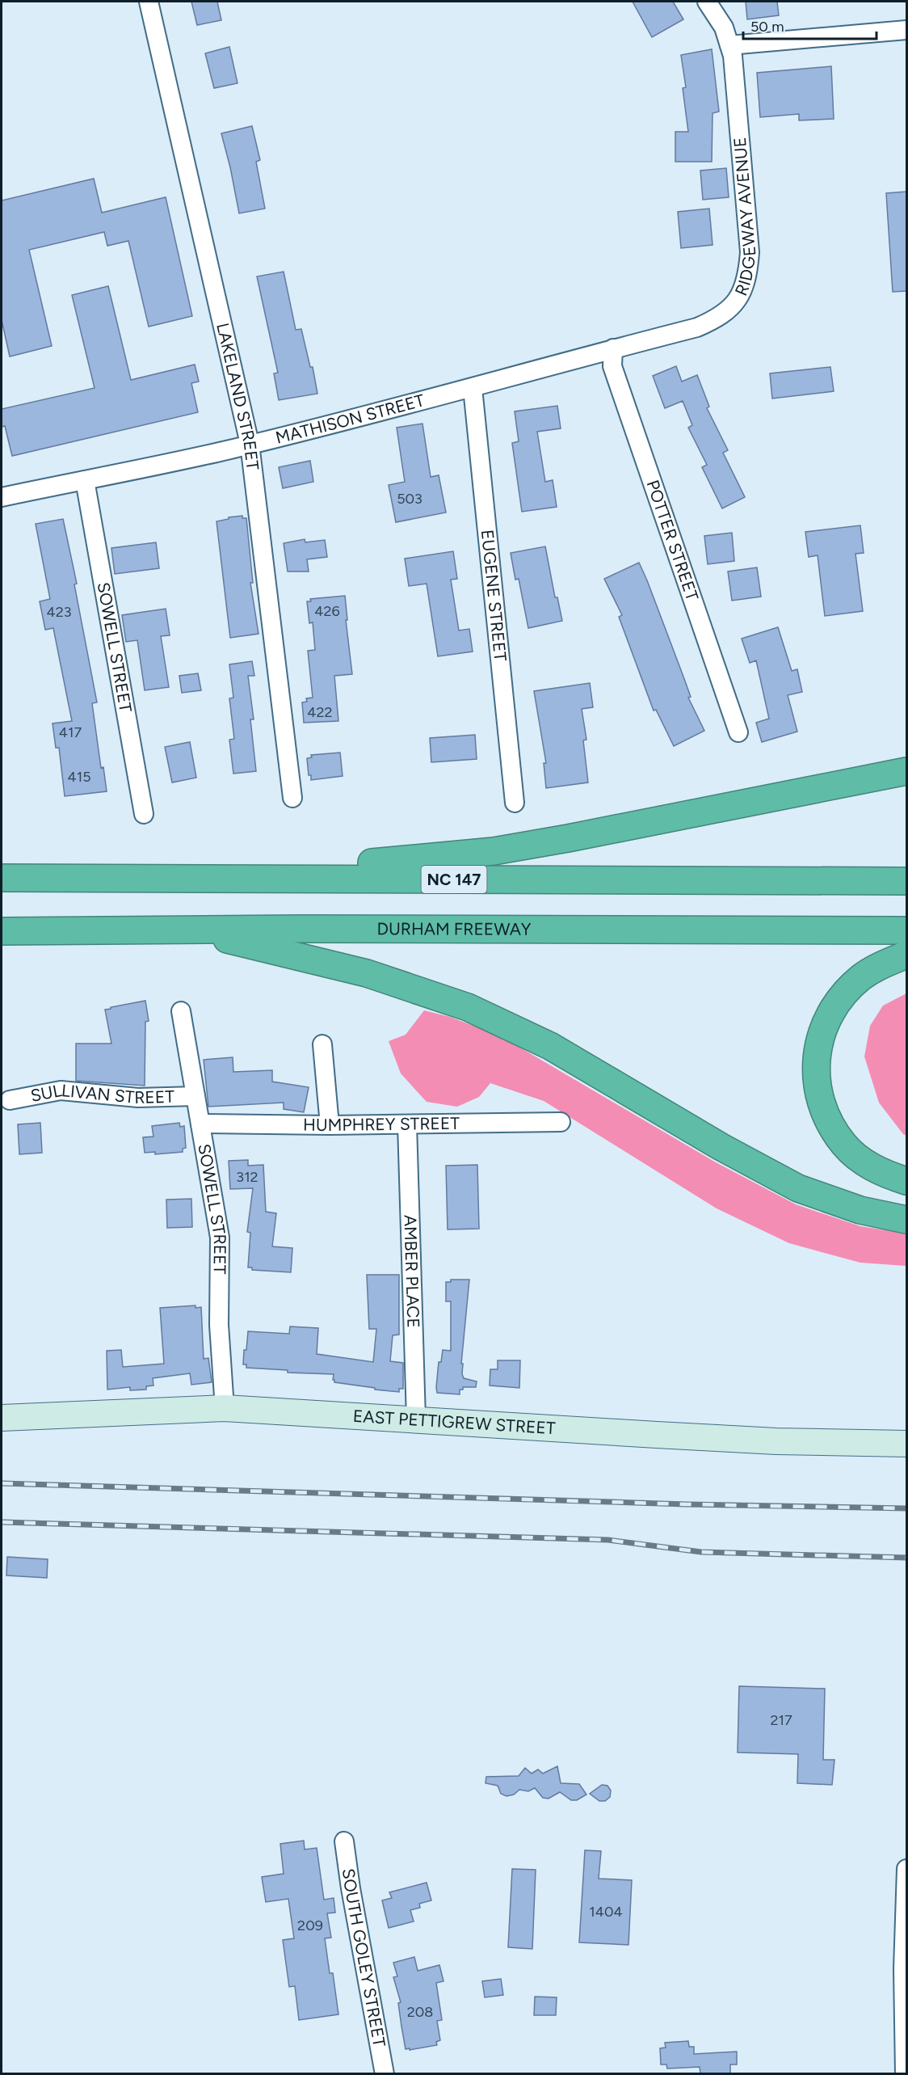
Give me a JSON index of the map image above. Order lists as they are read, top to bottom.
{
  "streets": {
    "highway": ["NC 147", "DURHAM FREEWAY"],
    "street": [
      "RIDGEWAY AVENUE",
      "LAKELAND STREET",
      "MATHISON STREET",
      "POTTER STREET",
      "EUGENE STREET",
      "SOWELL STREET",
      "SULLIVAN STREET",
      "HUMPHREY STREET",
      "AMBER PLACE",
      "EAST PETTIGREW STREET",
      "SOUTH GOLEY STREET"
    ]
  },
  "crossings": [
    ["RIDGEWAY AVENUE", "MATHISON STREET"],
    ["RIDGEWAY AVENUE", "POTTER STREET"],
    ["LAKELAND STREET", "MATHISON STREET"],
    ["MATHISON STREET", "POTTER STREET"],
    ["MATHISON STREET", "EUGENE STREET"],
    ["MATHISON STREET", "SOWELL STREET"],
    ["SOWELL STREET", "SULLIVAN STREET"],
    ["SOWELL STREET", "HUMPHREY STREET"],
    ["SOWELL STREET", "EAST PETTIGREW STREET"],
    ["HUMPHREY STREET", "AMBER PLACE"],
    ["AMBER PLACE", "EAST PETTIGREW STREET"]
  ],
  "house_numbers": [
    "503",
    "426",
    "423",
    "422",
    "417",
    "415",
    "312",
    "217",
    "1404",
    "209",
    "208"
  ],
  "scale_bar": "50 m"
}
